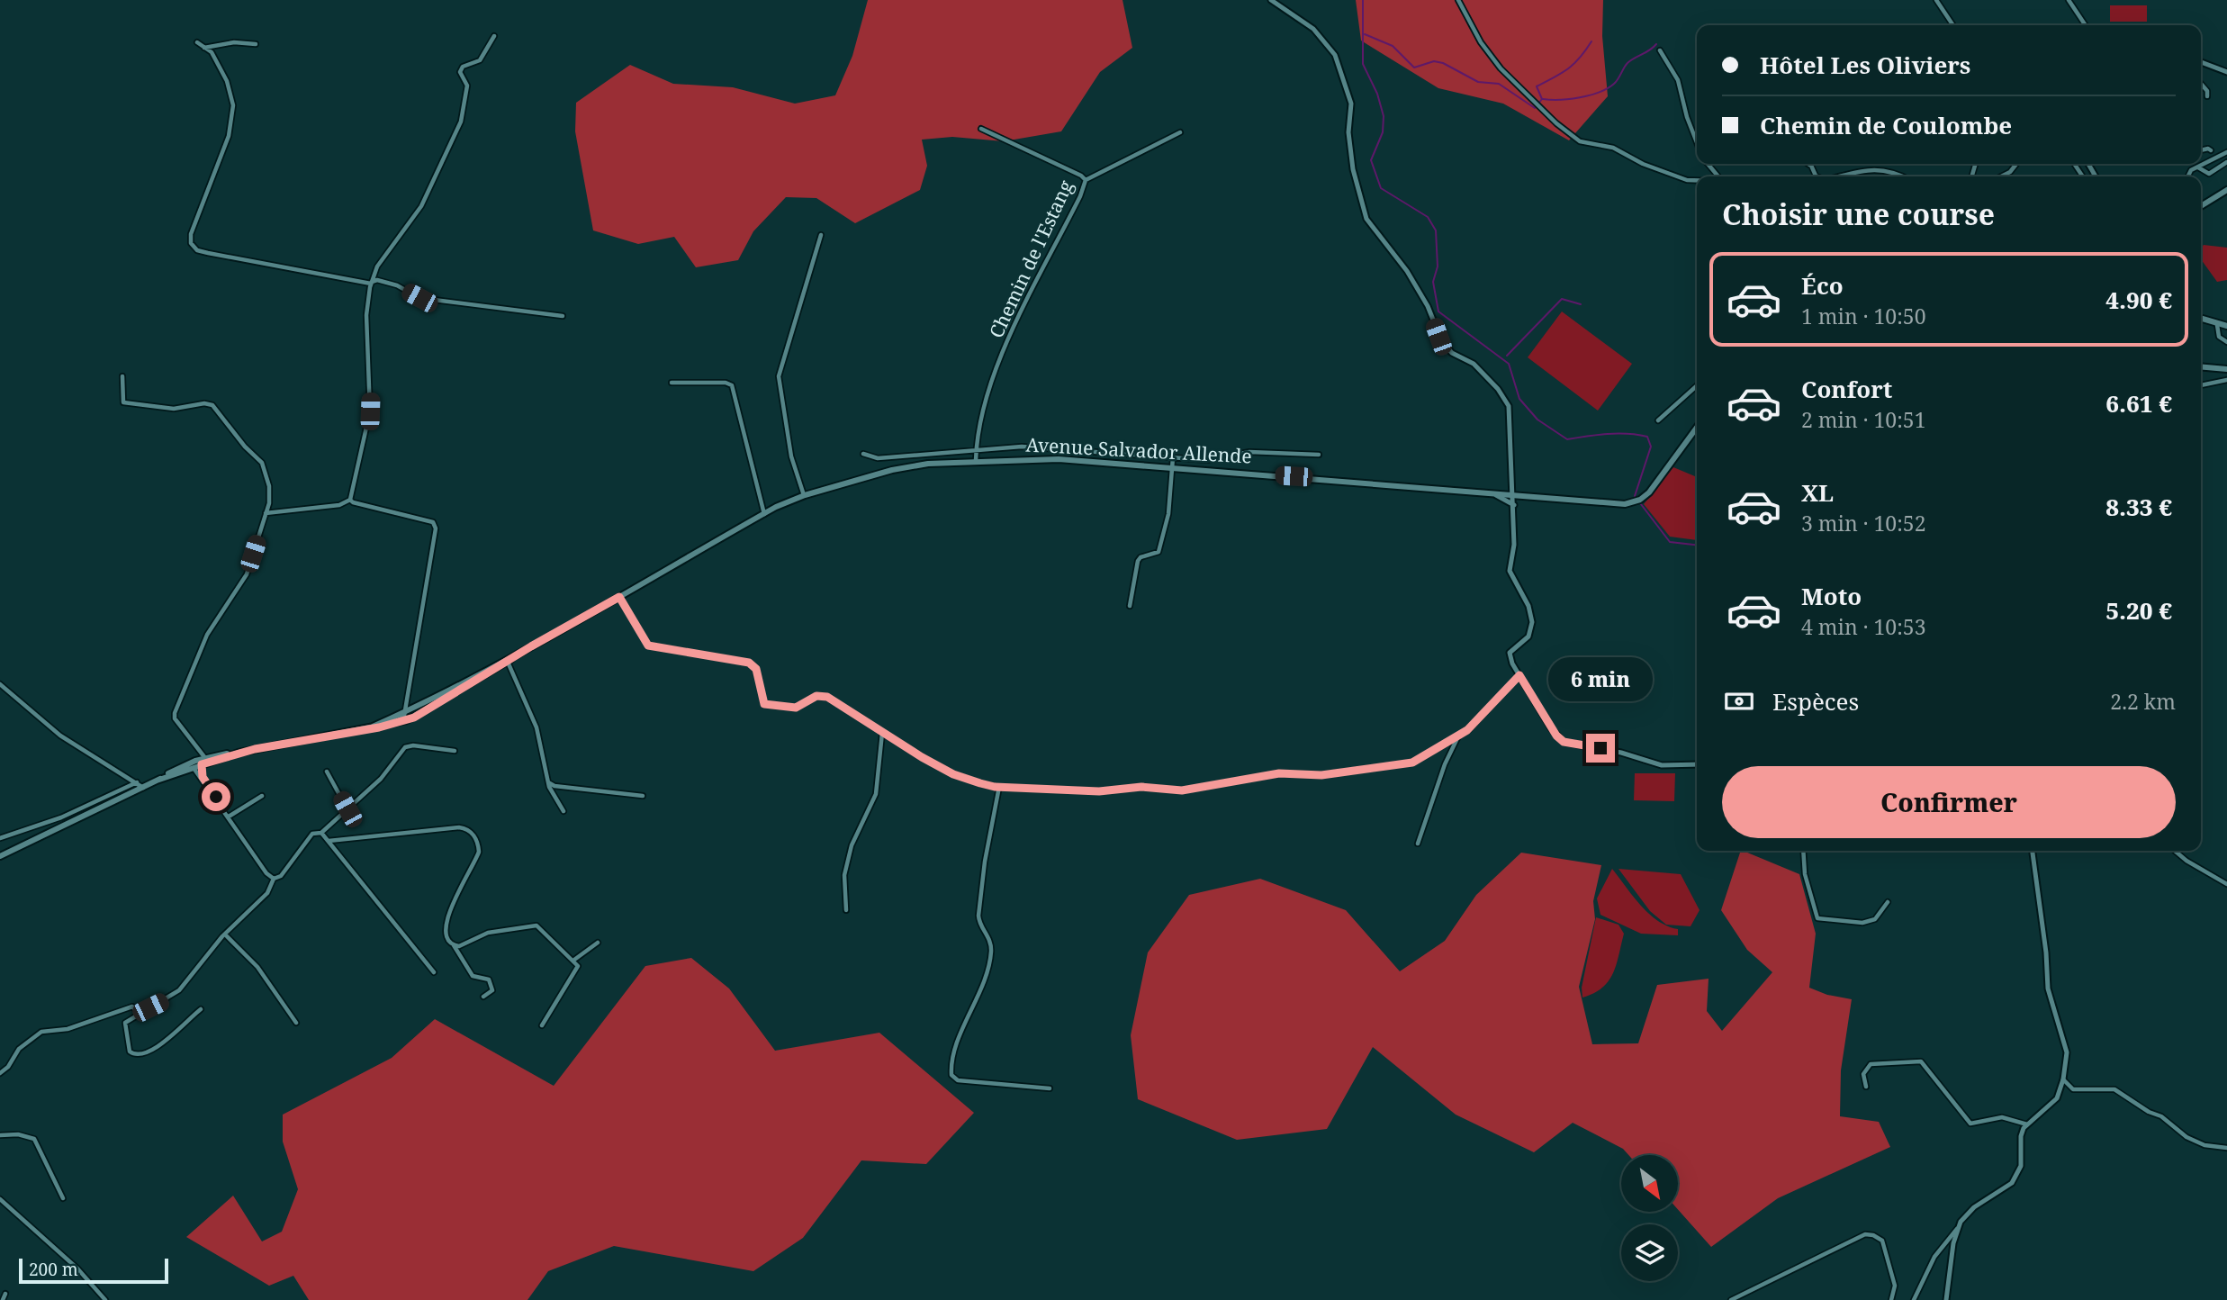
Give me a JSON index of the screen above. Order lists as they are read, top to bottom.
{
  "streets": {
    "main road": ["Avenue Salvador Allende"],
    "street": ["Chemin de l'Estang"]
  },
  "crossings": [
    ["Chemin de l'Estang", "Avenue Salvador Allende"]
  ],
  "scale_bar": "200 m",
  "north": "bottom right",
  "page": {
    "banner": ["Hôtel Les Oliviers", "Chemin de Coulombe"],
    "heading": "Choisir une course",
    "list": [
      {
        "name": "Éco",
        "note": "1 min · 10:50",
        "value": "4.90 €"
      },
      {
        "name": "Confort",
        "note": "2 min · 10:51",
        "value": "6.61 €"
      },
      {
        "name": "XL",
        "note": "3 min · 10:52",
        "value": "8.33 €"
      },
      {
        "name": "Moto",
        "note": "4 min · 10:53",
        "value": "5.20 €"
      }
    ],
    "bubble": "6 min",
    "pay": ["Espèces", "2.2 km"],
    "buttons": "Confirmer",
    "scale": "200 m"
  }
}
